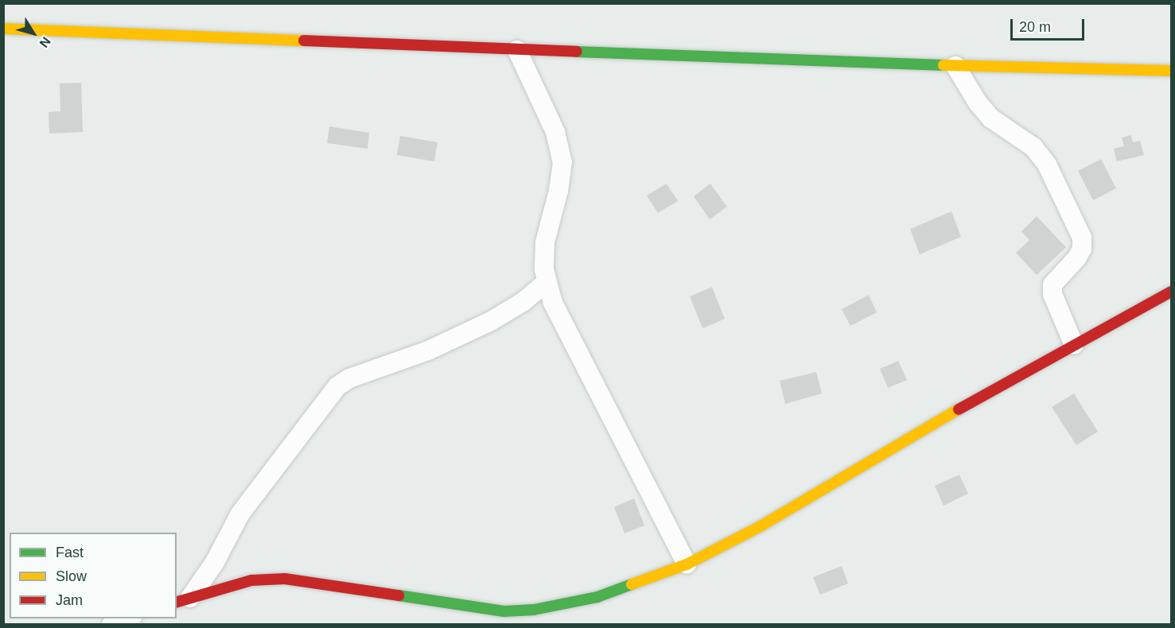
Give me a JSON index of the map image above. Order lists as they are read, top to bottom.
{
  "legend": ["Fast", "Slow", "Jam"],
  "scale_bar": "20 m",
  "north": "bottom right"
}
